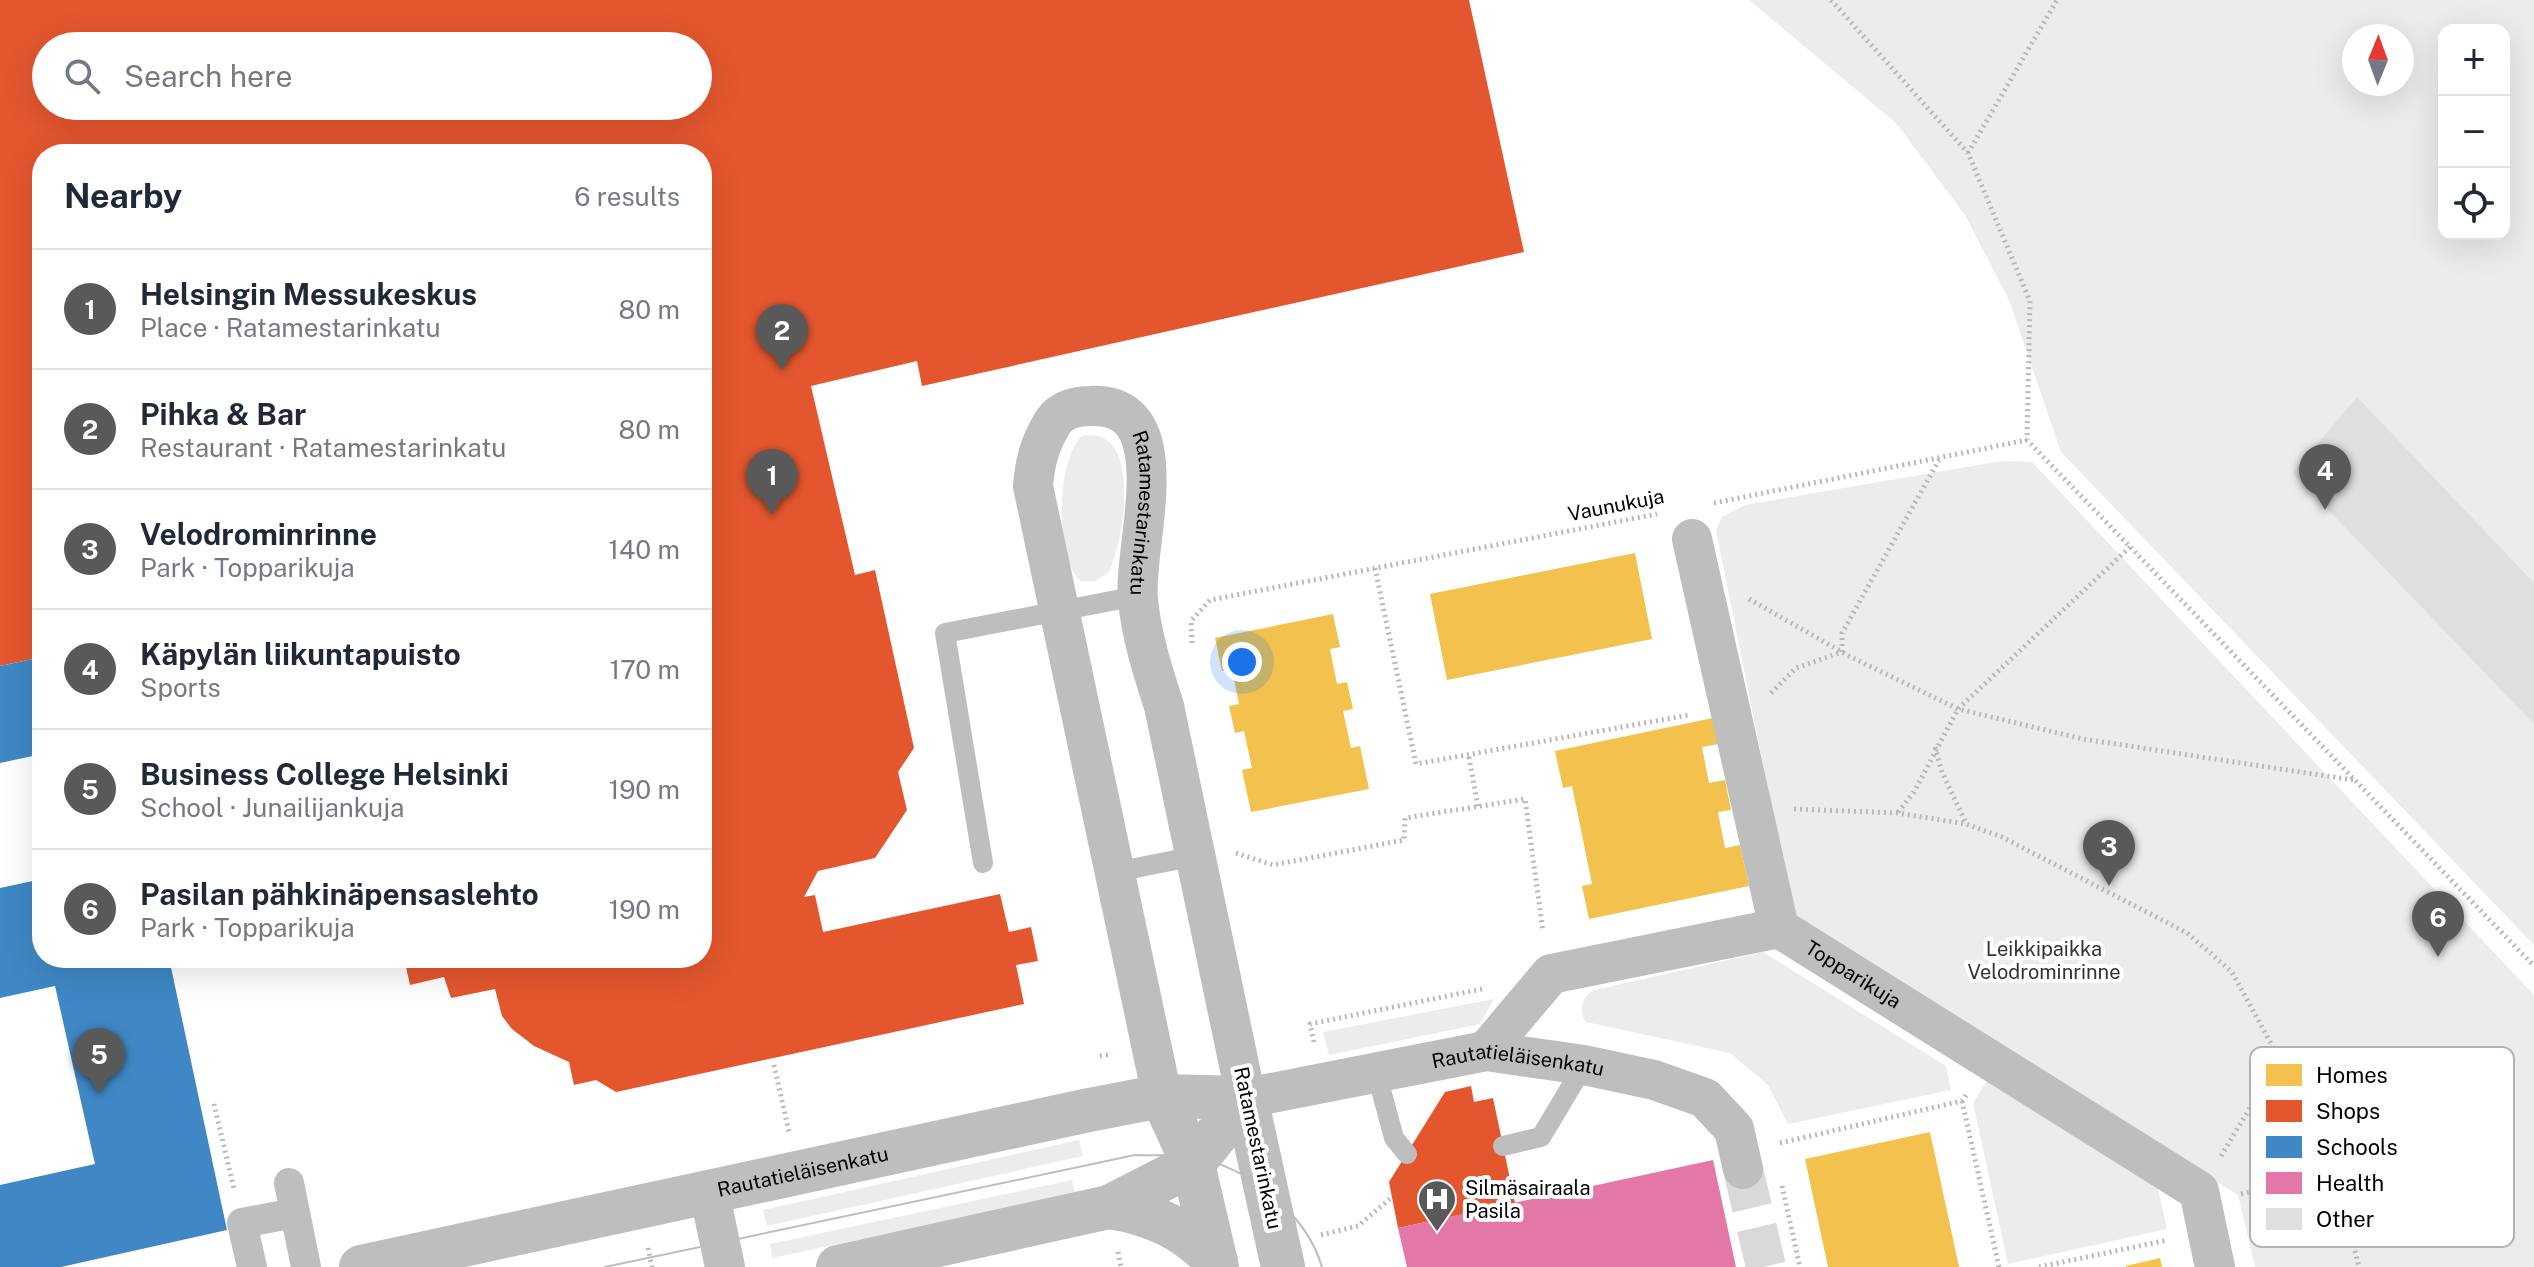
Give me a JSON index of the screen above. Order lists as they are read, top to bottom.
{
  "streets": {
    "street": ["Ratamestarinkatu", "Topparikuja", "Rautatieläisenkatu"],
    "path": ["Vaunukuja"]
  },
  "crossings": [
    ["Ratamestarinkatu", "Rautatieläisenkatu"]
  ],
  "parks": ["Leikkipaikka Velodrominrinne"],
  "places": {
    "hospital": ["Silmäsairaala Pasila"]
  },
  "legend": [
    "Homes",
    "Shops",
    "Schools",
    "Health",
    "Other"
  ],
  "north": "top",
  "page": {
    "map_buttons": ["+", "−"],
    "search": "Search here",
    "heading": ["Nearby", "6 results"],
    "list": [
      {
        "mark": "1",
        "name": "Helsingin Messukeskus",
        "note": "Place · Ratamestarinkatu",
        "value": "80 m"
      },
      {
        "mark": "2",
        "name": "Pihka & Bar",
        "note": "Restaurant · Ratamestarinkatu",
        "value": "80 m"
      },
      {
        "mark": "3",
        "name": "Velodrominrinne",
        "note": "Park · Topparikuja",
        "value": "140 m"
      },
      {
        "mark": "4",
        "name": "Käpylän liikuntapuisto",
        "note": "Sports",
        "value": "170 m"
      },
      {
        "mark": "5",
        "name": "Business College Helsinki",
        "note": "School · Junailijankuja",
        "value": "190 m"
      },
      {
        "mark": "6",
        "name": "Pasilan pähkinäpensaslehto",
        "note": "Park · Topparikuja",
        "value": "190 m"
      }
    ],
    "pins": [
      "2",
      "4",
      "1",
      "3",
      "6",
      "5"
    ]
  }
}
